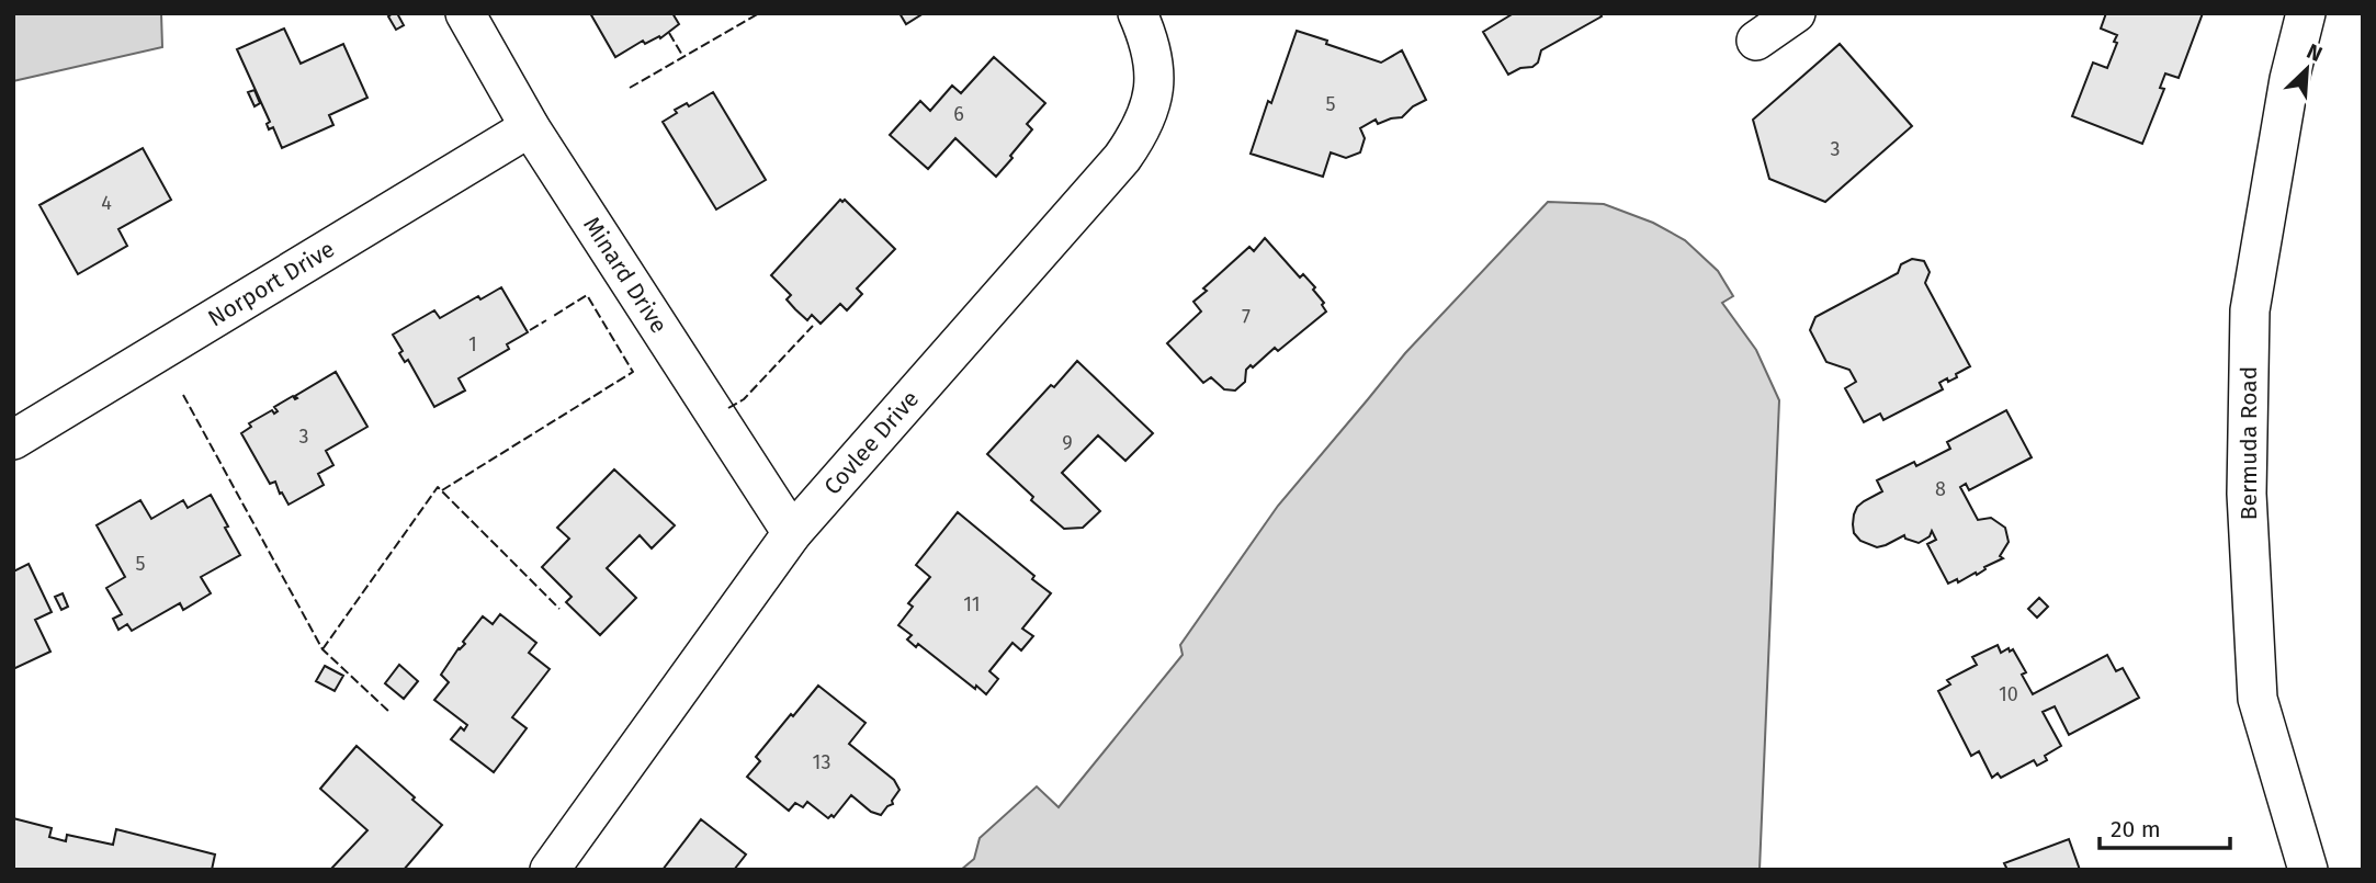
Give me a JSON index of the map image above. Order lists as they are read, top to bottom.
{
  "streets": {
    "street": [
      "Minard Drive",
      "Norport Drive",
      "Covlee Drive",
      "Bermuda Road"
    ]
  },
  "crossings": [
    ["Minard Drive", "Norport Drive"],
    ["Minard Drive", "Covlee Drive"]
  ],
  "house_numbers": [
    "5",
    "6",
    "3",
    "4",
    "7",
    "1",
    "3",
    "9",
    "8",
    "5",
    "11",
    "10",
    "13"
  ],
  "scale_bar": "20 m",
  "north": "top right"
}
